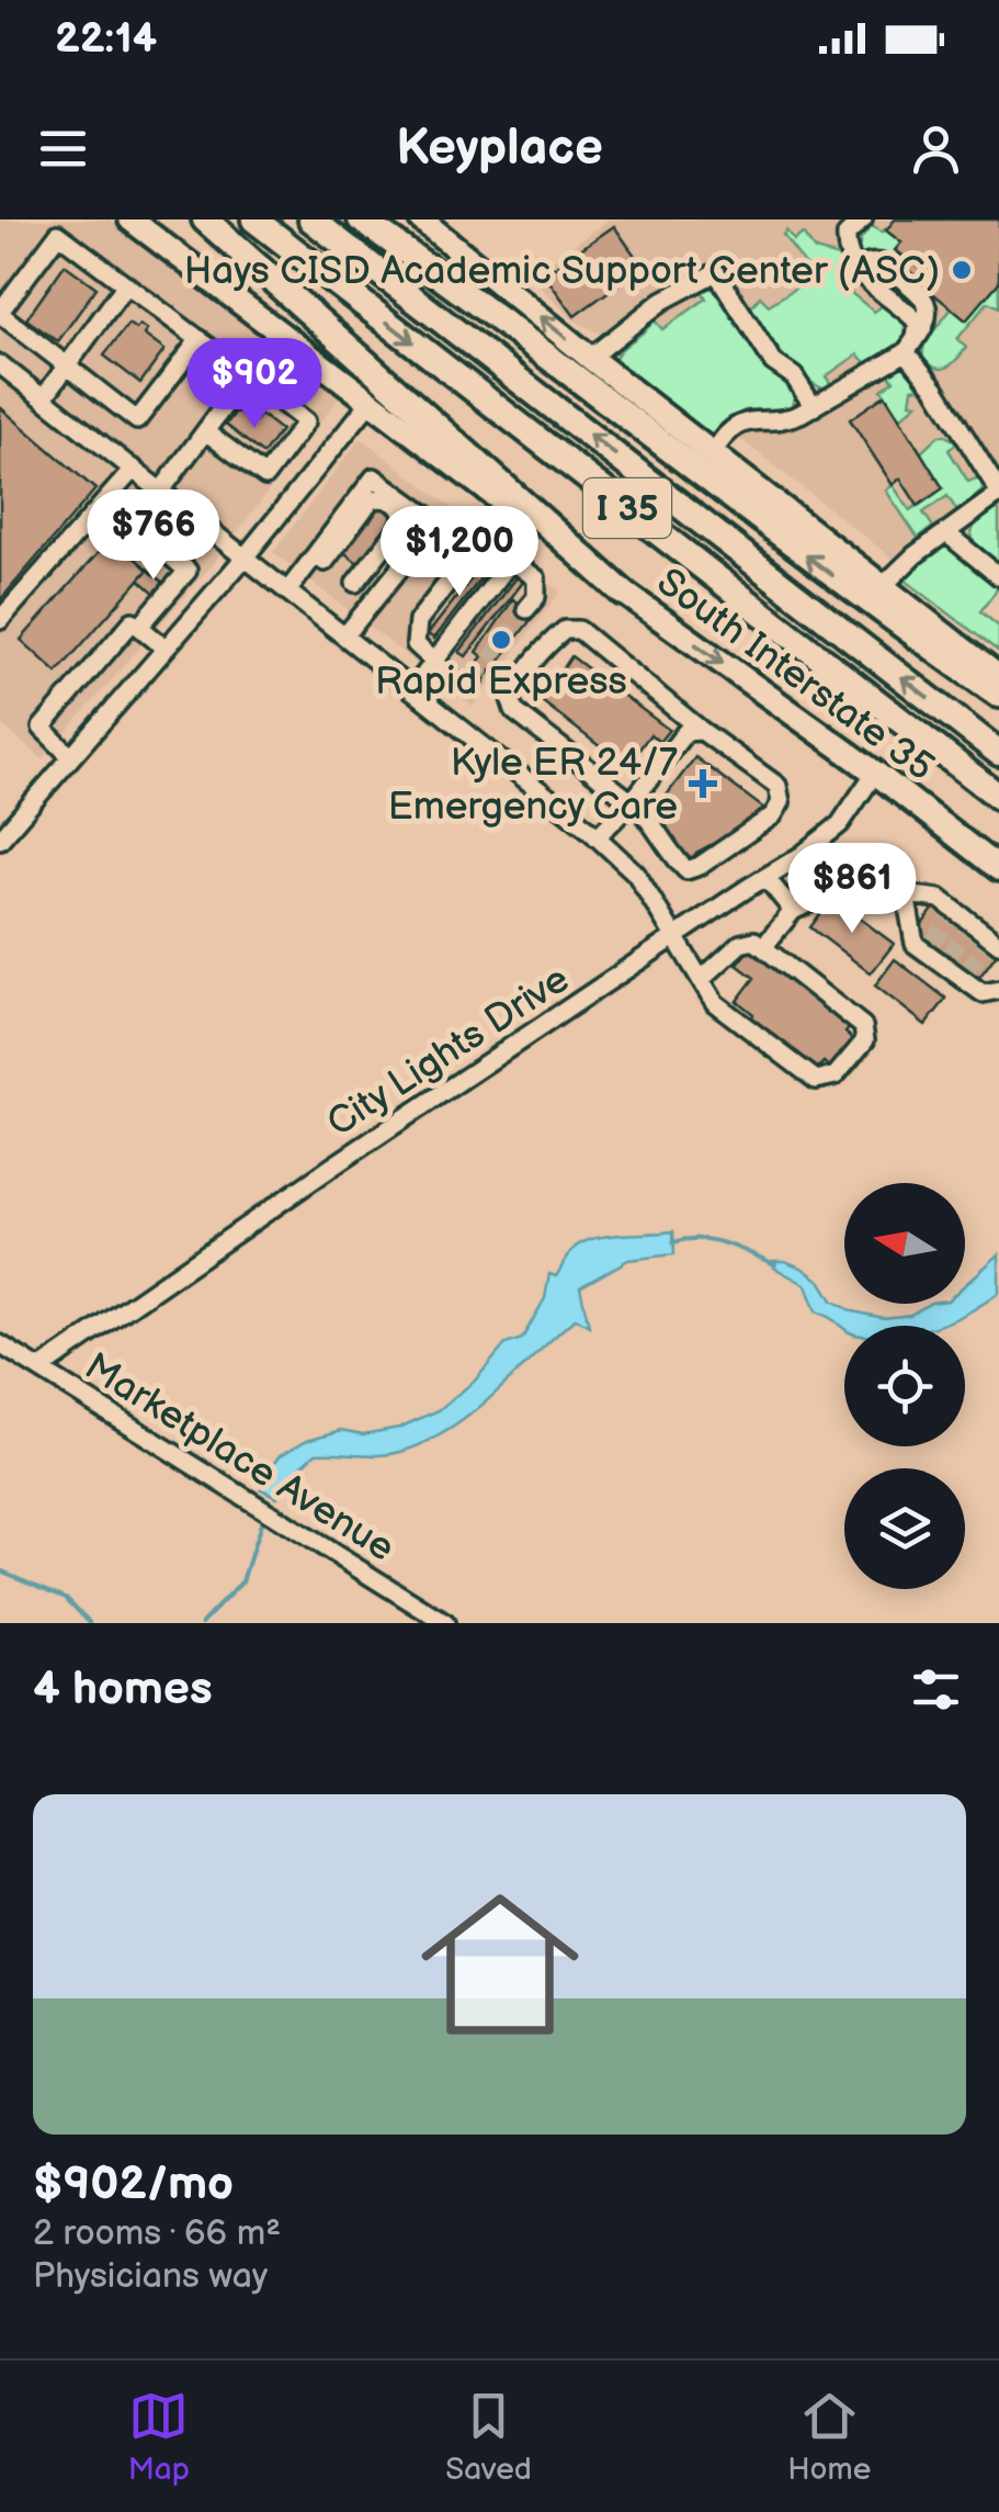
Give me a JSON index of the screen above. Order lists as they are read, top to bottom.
{
  "streets": {
    "highway": ["I 35"],
    "main road": ["South Interstate 35"],
    "street": ["City Lights Drive", "Marketplace Avenue"]
  },
  "crossings": [
    ["South Interstate 35", "City Lights Drive"],
    ["City Lights Drive", "Marketplace Avenue"]
  ],
  "places": {
    "other": ["Hays CISD Academic Support Center (ASC)", "Rapid Express"],
    "health": ["Kyle ER 24/7 Emergency Care"]
  },
  "north": "left",
  "page": {
    "status": "22:14",
    "header": "Keyplace",
    "price": [
      "$902",
      "$766",
      "$1,200",
      "$861"
    ],
    "heading": "4 homes",
    "list": [
      {
        "name": "$902/mo",
        "note": "2 rooms · 66 m² · Physicians way"
      }
    ],
    "tabs": ["Map", "Saved", "Home"]
  }
}
